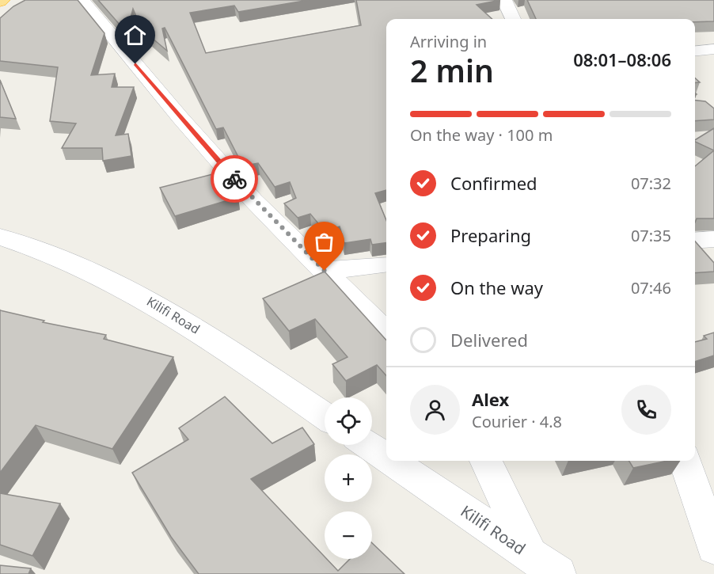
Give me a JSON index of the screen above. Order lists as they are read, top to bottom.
{
  "streets": {
    "street": ["Kilifi Road"]
  },
  "page": {
    "heading": ["2 min", "Arriving in", "08:01–08:06"],
    "panel": ["Alex", "Courier · 4.8"],
    "bar": "On the way · 100 m",
    "list": [
      ["Confirmed", "07:32"],
      ["Preparing", "07:35"],
      ["On the way", "07:46"],
      "Delivered"
    ],
    "map_buttons": ["+", "−"]
  }
}
